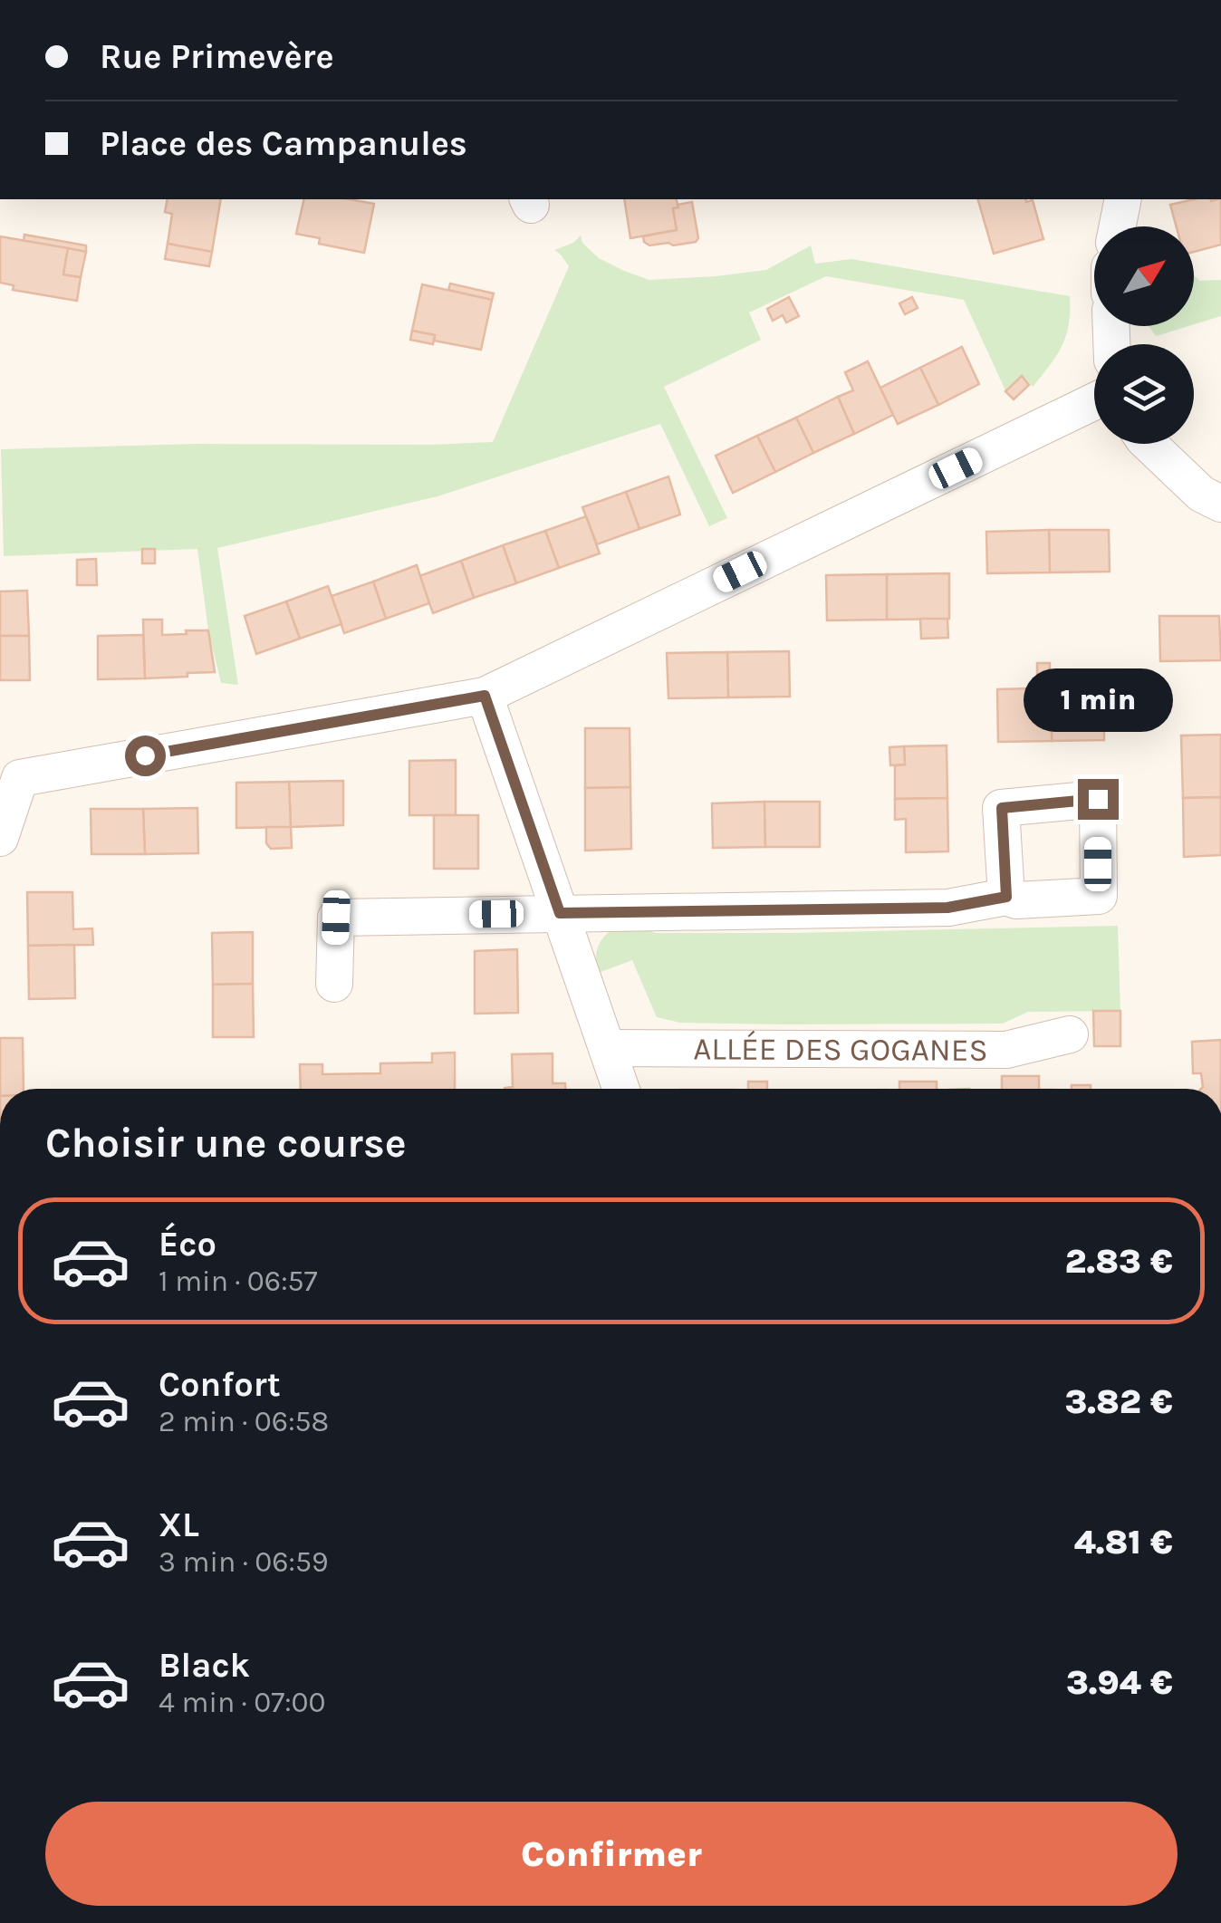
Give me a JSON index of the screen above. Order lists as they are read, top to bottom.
{
  "streets": {
    "street": ["ALLÉE DES GOGANES"]
  },
  "north": "top right",
  "page": {
    "banner": ["Rue Primevère", "Place des Campanules"],
    "bubble": "1 min",
    "heading": "Choisir une course",
    "list": [
      {
        "name": "Éco",
        "note": "1 min · 06:57",
        "value": "2.83 €"
      },
      {
        "name": "Confort",
        "note": "2 min · 06:58",
        "value": "3.82 €"
      },
      {
        "name": "XL",
        "note": "3 min · 06:59",
        "value": "4.81 €"
      },
      {
        "name": "Black",
        "note": "4 min · 07:00",
        "value": "3.94 €"
      }
    ],
    "buttons": "Confirmer"
  }
}
